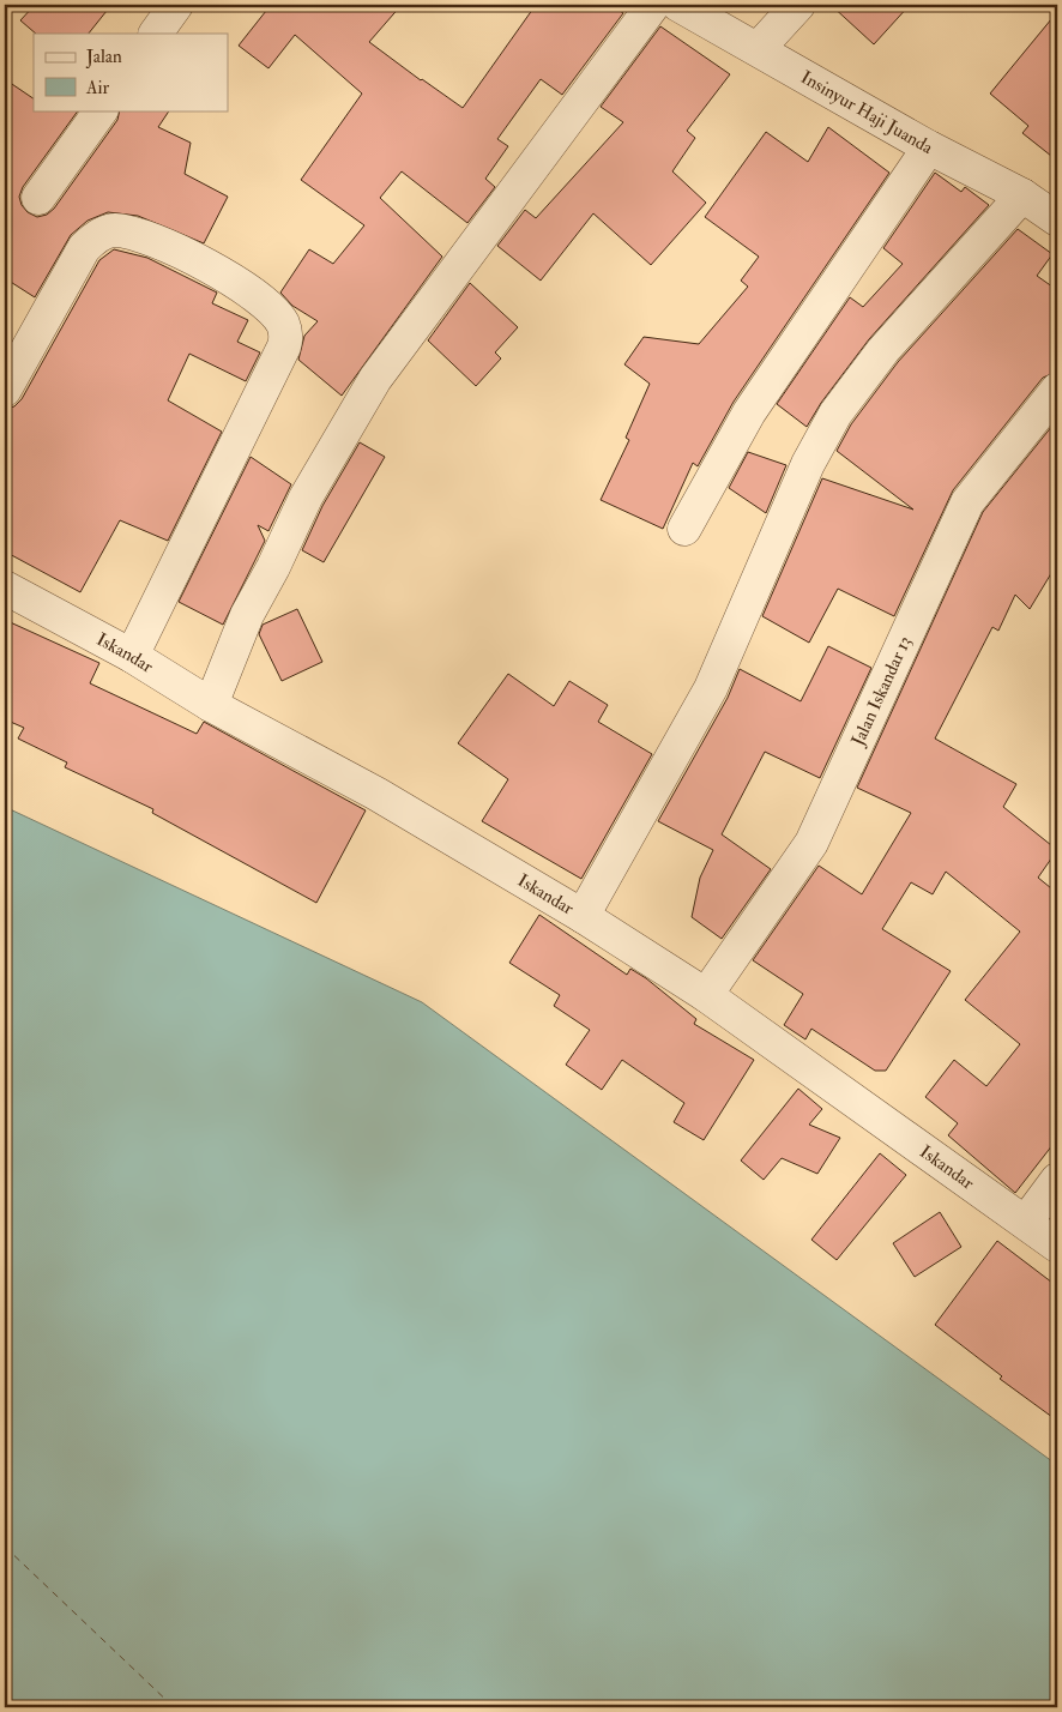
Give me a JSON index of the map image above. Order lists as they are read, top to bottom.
{
  "streets": {
    "street": ["Insinyur Haji Juanda", "Iskandar", "Jalan Iskandar 13"]
  },
  "crossings": [
    ["Iskandar", "Jalan Iskandar 13"]
  ],
  "legend": ["Jalan", "Air"]
}
